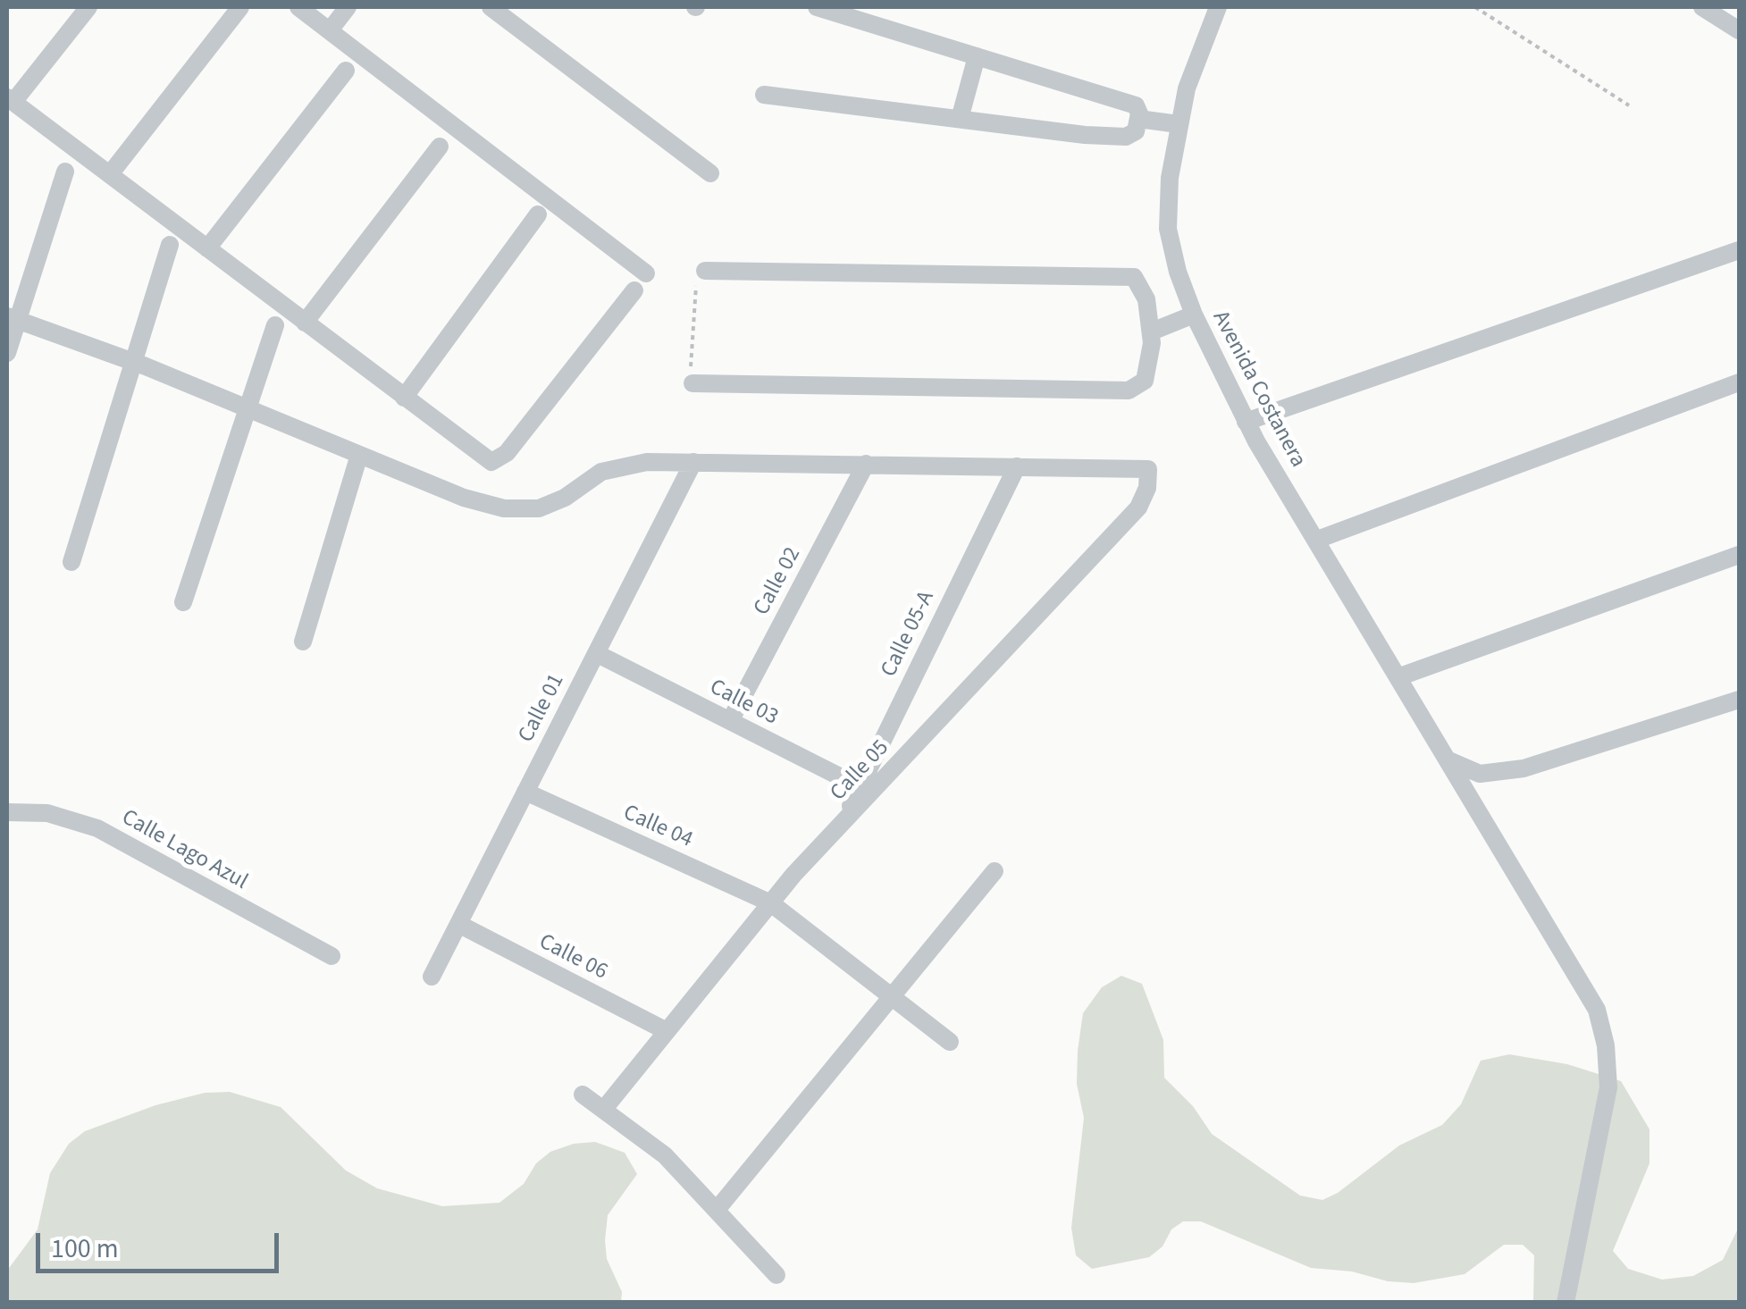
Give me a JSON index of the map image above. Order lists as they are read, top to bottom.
{
  "streets": {
    "street": [
      "Avenida Costanera",
      "Calle 02",
      "Calle 05-A",
      "Calle 03",
      "Calle 01",
      "Calle 05",
      "Calle 04",
      "Calle Lago Azul",
      "Calle 06"
    ]
  },
  "crossings": [
    ["Calle 02", "Calle 03"],
    ["Calle 05-A", "Calle 03"],
    ["Calle 05-A", "Calle 05"],
    ["Calle 03", "Calle 01"],
    ["Calle 03", "Calle 05"],
    ["Calle 01", "Calle 04"],
    ["Calle 01", "Calle 06"],
    ["Calle 05", "Calle 04"],
    ["Calle 05", "Calle 06"]
  ],
  "scale_bar": "100 m"
}
